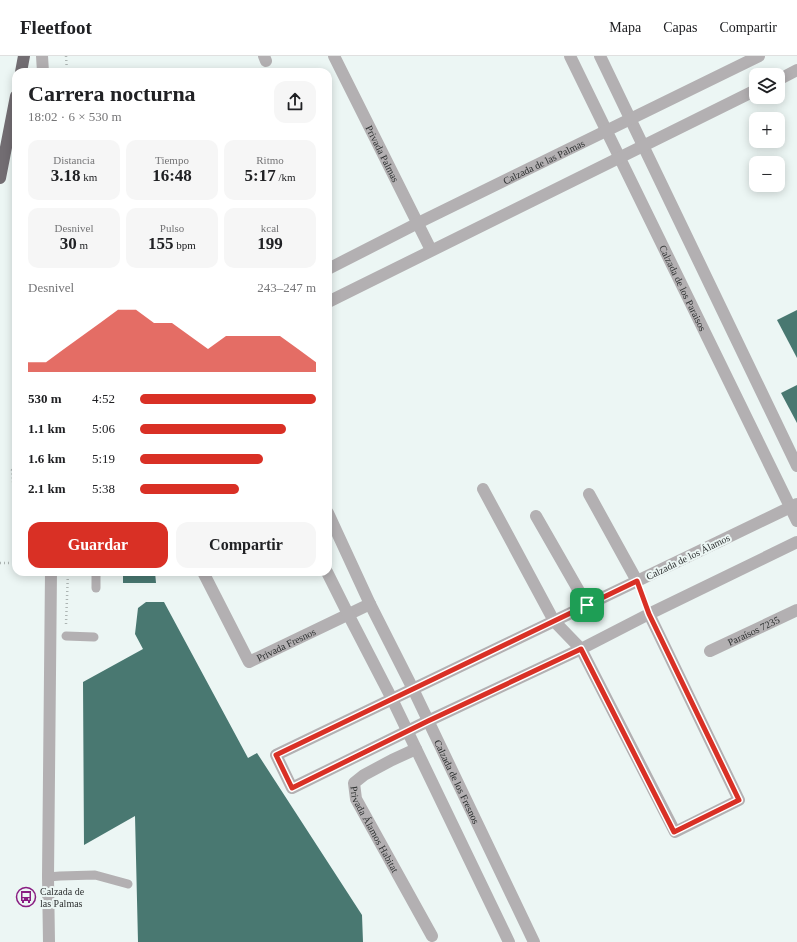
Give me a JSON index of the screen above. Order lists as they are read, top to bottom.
{
  "streets": {
    "street": [
      "Privada Palmas",
      "Calzada de las Palmas",
      "Calzada de los Paraisos",
      "Calzada de los Álamos",
      "Paraísos 7235",
      "Privada Fresnos",
      "Calzada de los Fresnos",
      "Privada Álamos Habitat"
    ]
  },
  "crossings": [
    ["Privada Palmas", "Calzada de las Palmas"],
    ["Calzada de las Palmas", "Calzada de los Paraisos"],
    ["Calzada de los Paraisos", "Calzada de los Álamos"],
    ["Calzada de los Álamos", "Calzada de los Fresnos"],
    ["Privada Fresnos", "Calzada de los Fresnos"]
  ],
  "places": {
    "bus stop": ["Calzada de las Palmas"]
  },
  "page": {
    "header": "Fleetfoot",
    "nav": ["Mapa", "Capas", "Compartir"],
    "map_buttons": ["+", "−"],
    "heading": ["Carrera nocturna", "18:02 · 6 × 530 m"],
    "stats": [
      ["Distancia", "3.18 km"],
      ["Tiempo", "16:48"],
      ["Ritmo", "5:17 /km"],
      ["Desnivel", "30 m"],
      ["Pulso", "155 bpm"],
      ["kcal", "199"]
    ],
    "chart": ["Desnivel", "243–247 m"],
    "list": [
      {
        "name": "530 m",
        "note": "4:52"
      },
      {
        "name": "1.1 km",
        "note": "5:06"
      },
      {
        "name": "1.6 km",
        "note": "5:19"
      },
      {
        "name": "2.1 km",
        "note": "5:38"
      }
    ],
    "buttons": ["Guardar", "Compartir"]
  }
}
